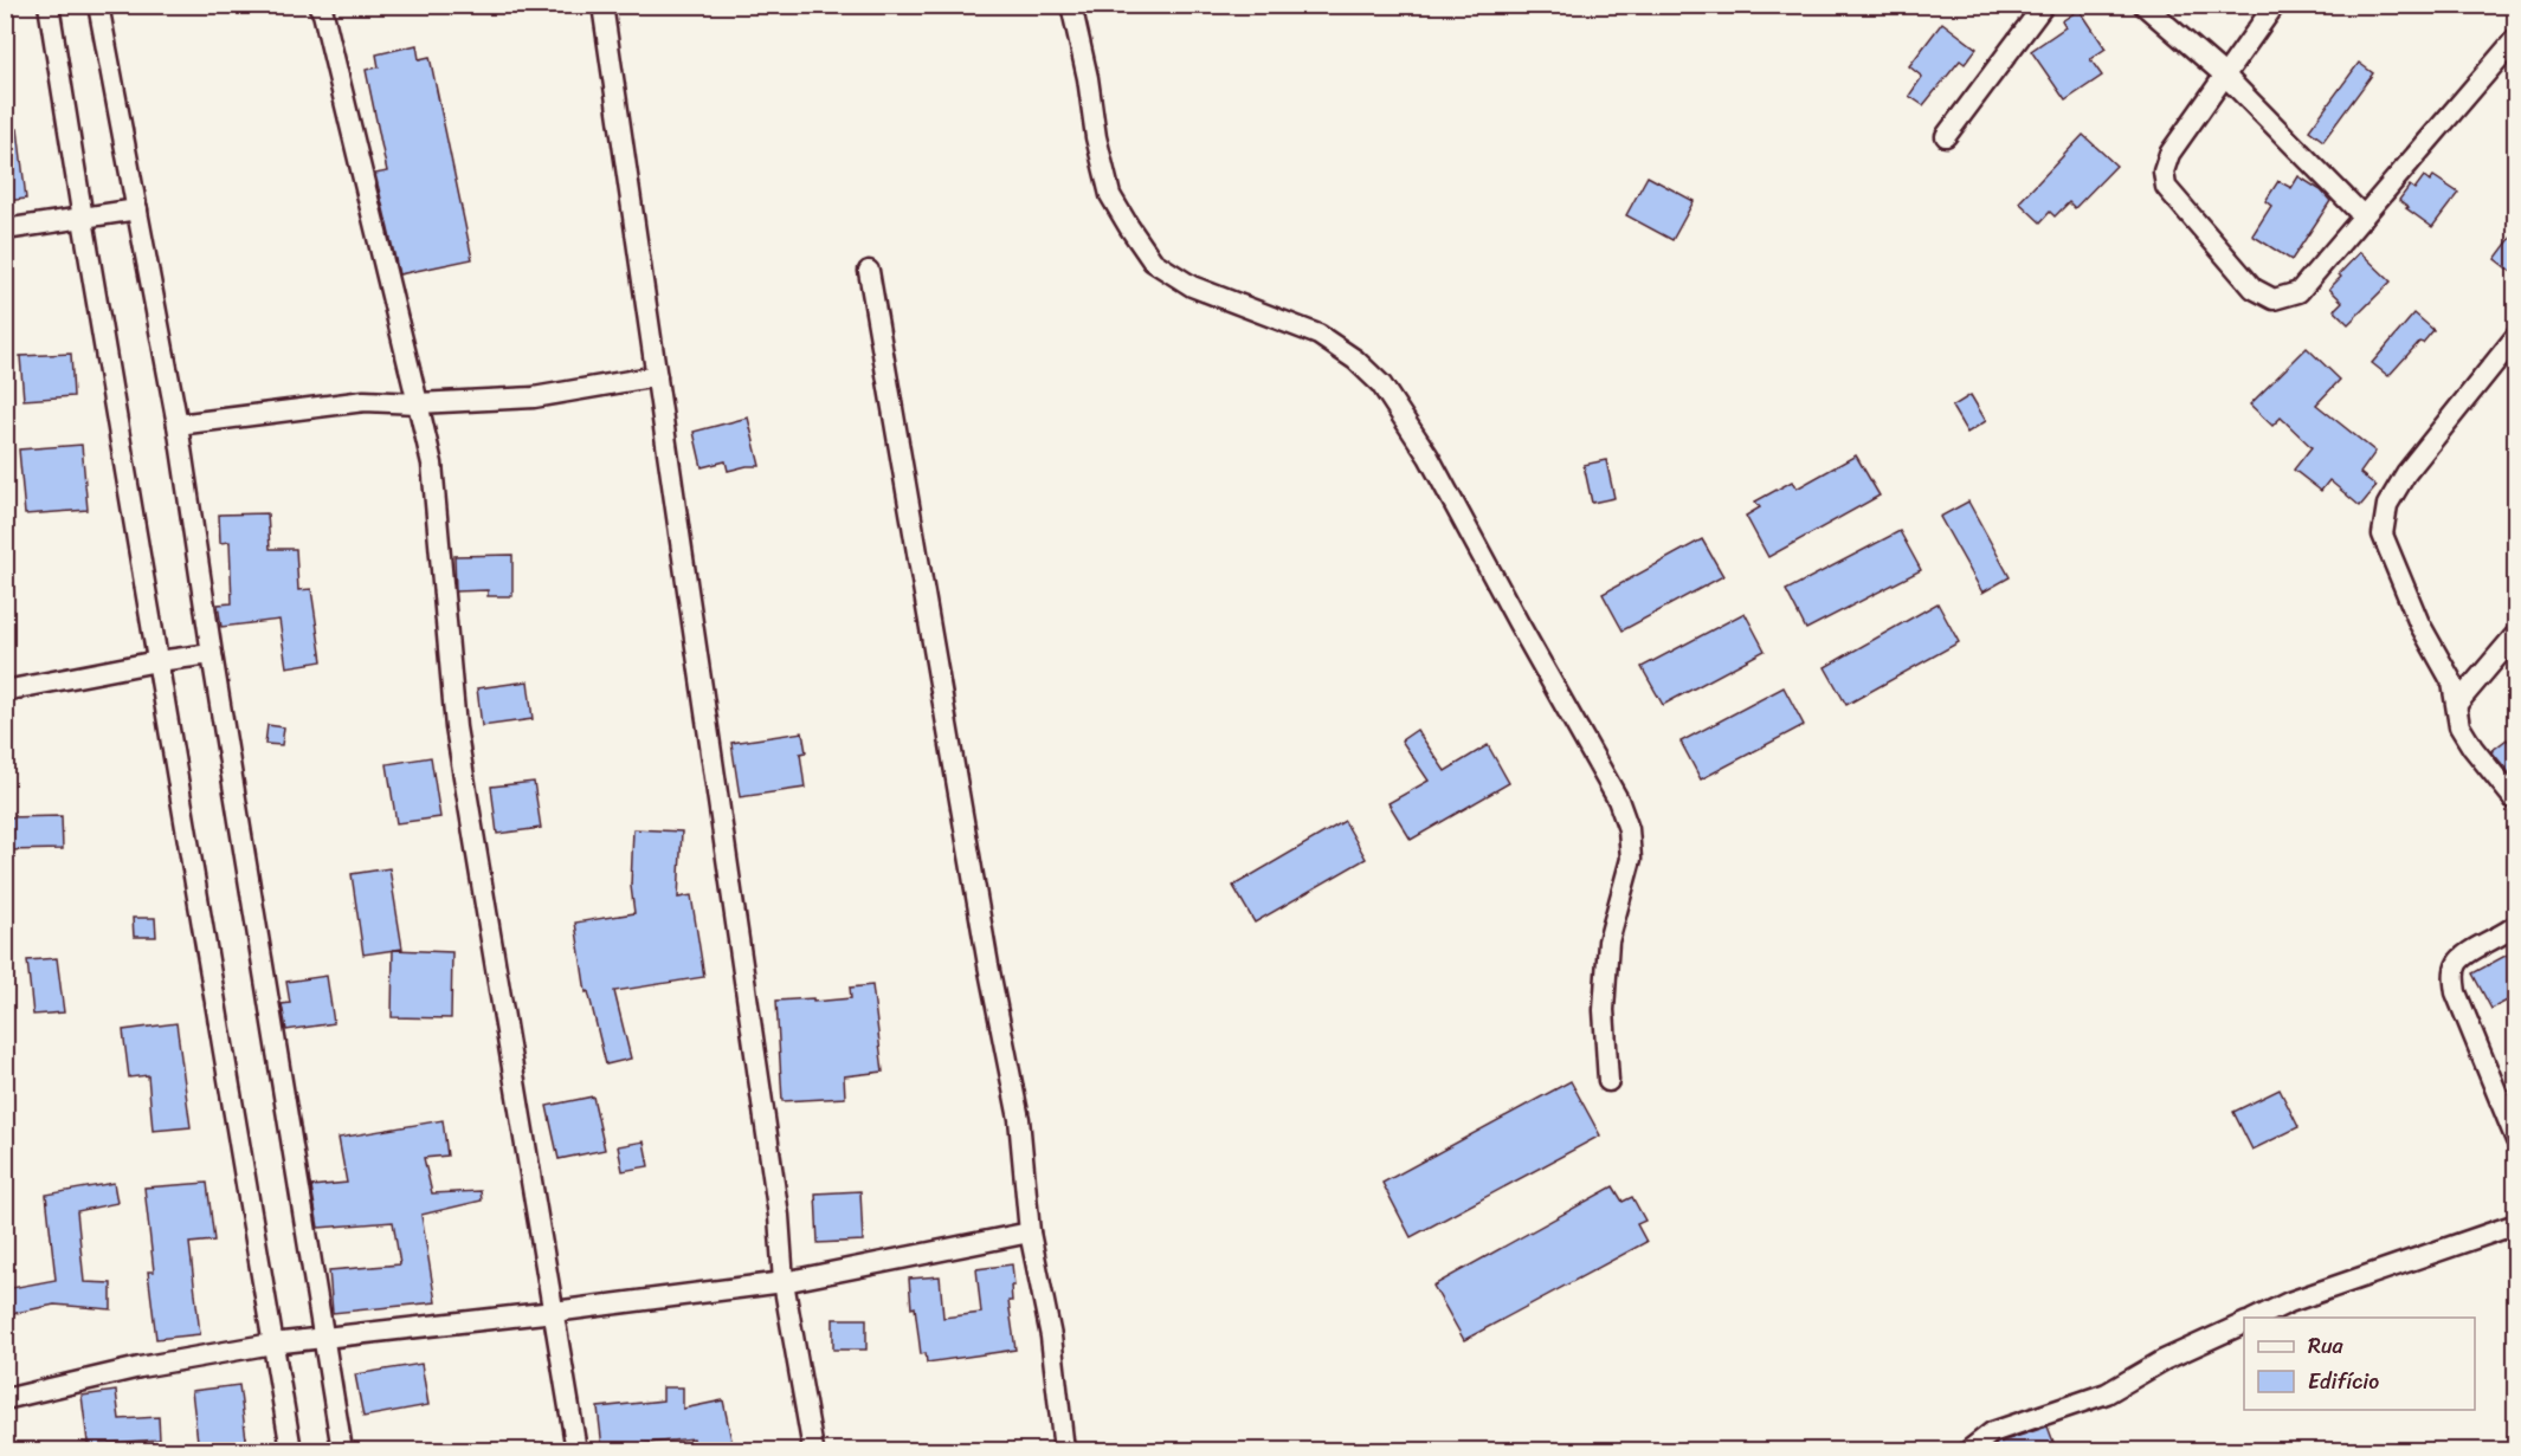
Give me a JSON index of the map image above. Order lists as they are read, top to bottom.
{
  "legend": ["Rua", "Edifício"]
}
